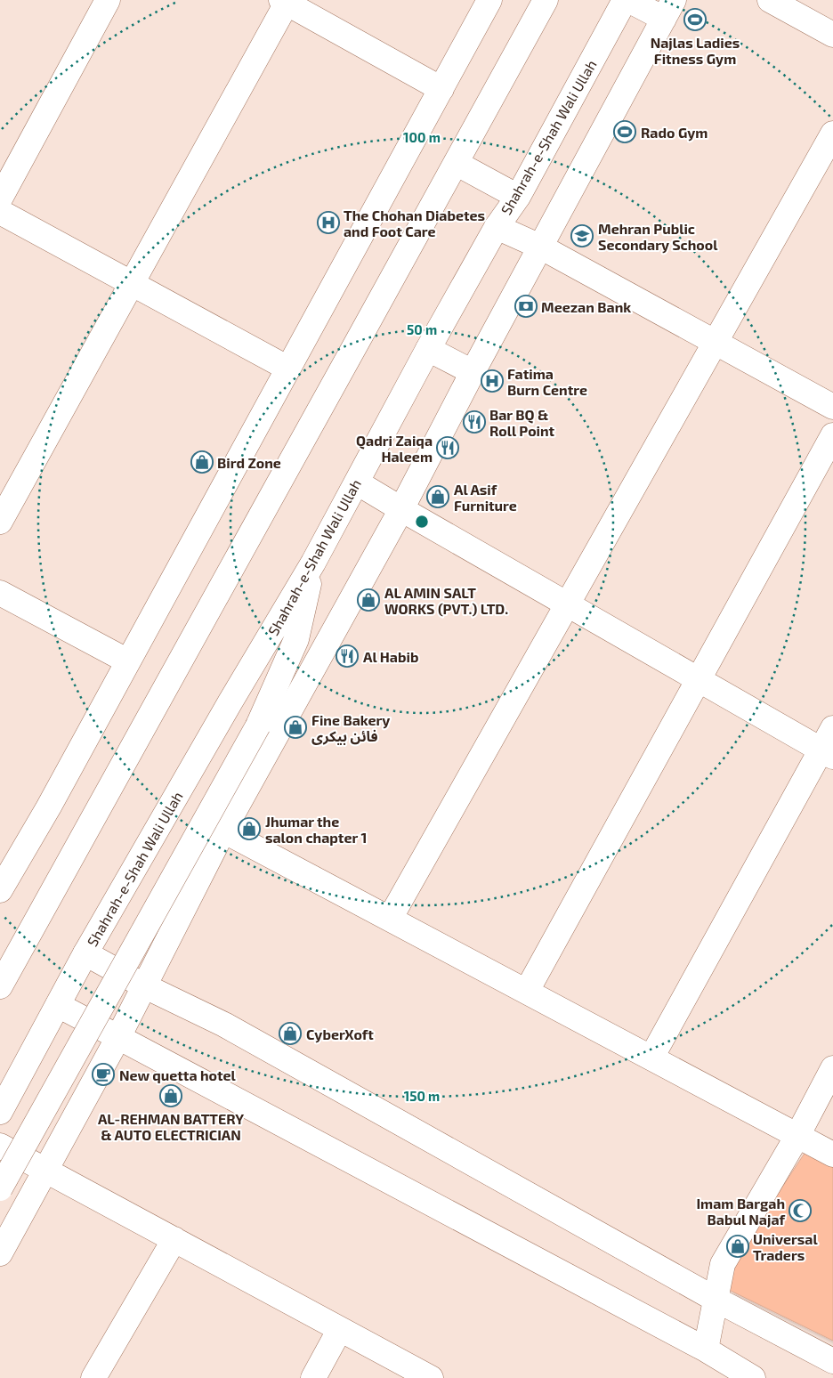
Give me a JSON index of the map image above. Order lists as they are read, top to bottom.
{
  "streets": {
    "street": ["Shahrah-e-Shah Wali Ullah"]
  },
  "places": {
    "sports": ["Najlas Ladies Fitness Gym", "Rado Gym"],
    "hospital": ["The Chohan Diabetes and Foot Care", "Fatima Burn Centre"],
    "school or university": ["Mehran Public Secondary School"],
    "bank": ["Meezan Bank"],
    "restaurant": ["Bar BQ & Roll Point", "Qadri Zaiqa Haleem", "Al Habib"],
    "shop": [
      "Bird Zone",
      "Al Asif Furniture",
      "AL AMIN SALT WORKS (PVT.) LTD.",
      "Fine Bakery فائن بیکری",
      "Jhumar the salon chapter 1",
      "CyberXoft",
      "AL-REHMAN BATTERY & AUTO ELECTRICIAN",
      "Universal Traders"
    ],
    "cafe": ["New quetta hotel"],
    "mosque": ["Imam Bargah Babul Najaf"]
  },
  "rings": ["100 m", "50 m", "150 m"]
}
